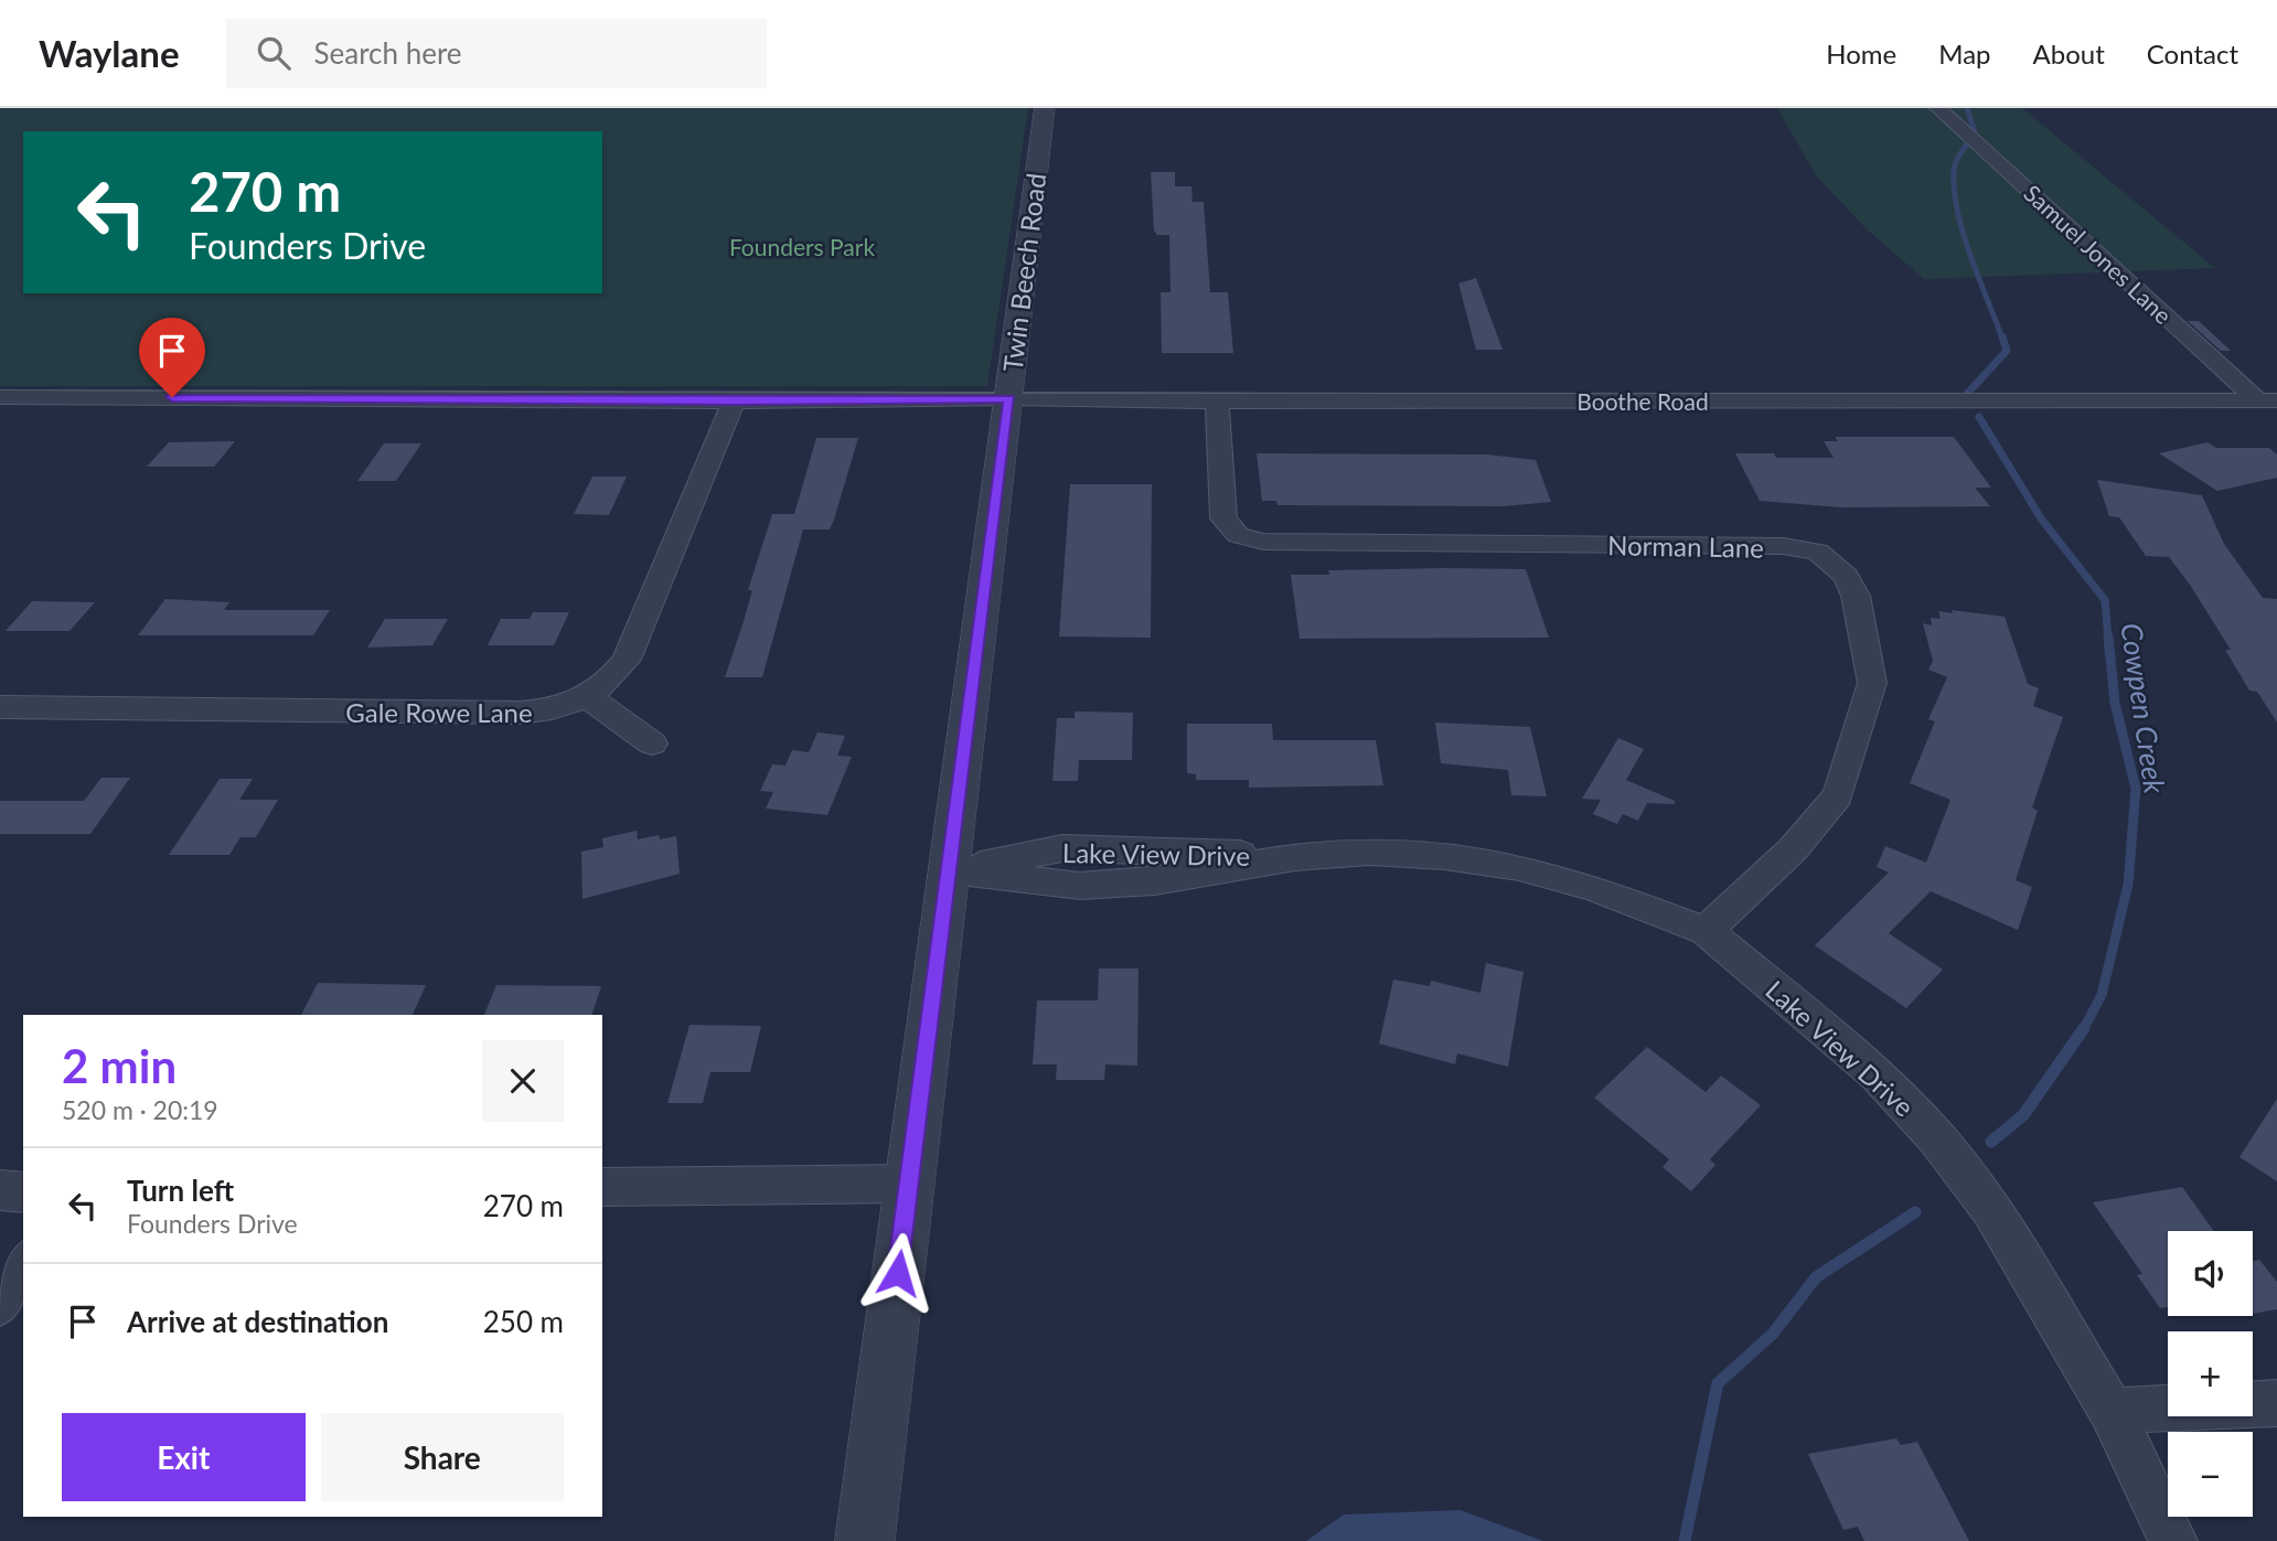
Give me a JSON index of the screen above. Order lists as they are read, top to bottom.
{
  "streets": {
    "street": [
      "Samuel Jones Lane",
      "Twin Beech Road",
      "Boothe Road",
      "Norman Lane",
      "Gale Rowe Lane",
      "Lake View Drive"
    ]
  },
  "crossings": [
    ["Samuel Jones Lane", "Boothe Road"],
    ["Twin Beech Road", "Boothe Road"],
    ["Twin Beech Road", "Lake View Drive"],
    ["Boothe Road", "Norman Lane"],
    ["Boothe Road", "Gale Rowe Lane"],
    ["Norman Lane", "Lake View Drive"]
  ],
  "water": ["Cowpen Creek"],
  "parks": ["Founders Park"],
  "page": {
    "header": "Waylane",
    "search": "Search here",
    "nav": [
      "Home",
      "Map",
      "About",
      "Contact"
    ],
    "turn": ["270 m", "Founders Drive"],
    "heading": ["2 min", "520 m · 20:19"],
    "list": [
      {
        "name": "Turn left",
        "note": "Founders Drive",
        "value": "270 m"
      },
      {
        "name": "Arrive at destination",
        "value": "250 m"
      }
    ],
    "map_buttons": ["+", "−"],
    "buttons": ["Exit", "Share"]
  }
}
